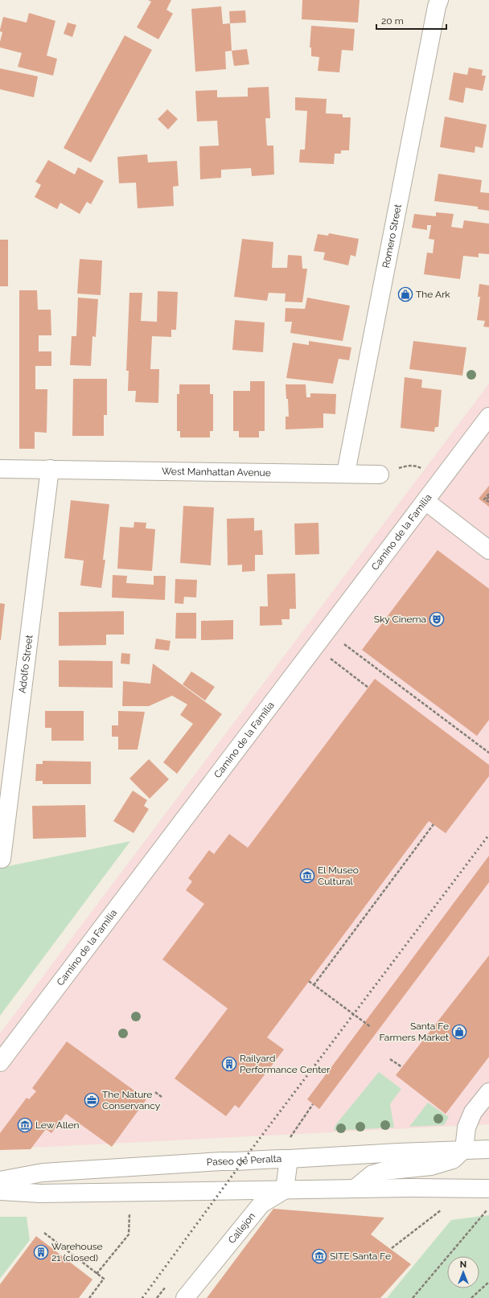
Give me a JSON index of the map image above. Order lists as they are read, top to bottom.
{
  "streets": {
    "street": [
      "Romero Street",
      "West Manhattan Avenue",
      "Camino de la Familia",
      "Adolfo Street",
      "Paseo de Peralta",
      "Callejon"
    ]
  },
  "crossings": [
    ["Romero Street", "West Manhattan Avenue"],
    ["West Manhattan Avenue", "Adolfo Street"]
  ],
  "places": {
    "shop": ["The Ark", "Santa Fe Farmers Market"],
    "theatre": ["Sky Cinema"],
    "museum": ["El Museo Cultural", "Lew Allen", "SITE Santa Fe"],
    "building": ["Railyard Performance Center", "Warehouse 21 (closed)"],
    "office": ["The Nature Conservancy"]
  },
  "scale_bar": "20 m",
  "north": "top"
}
